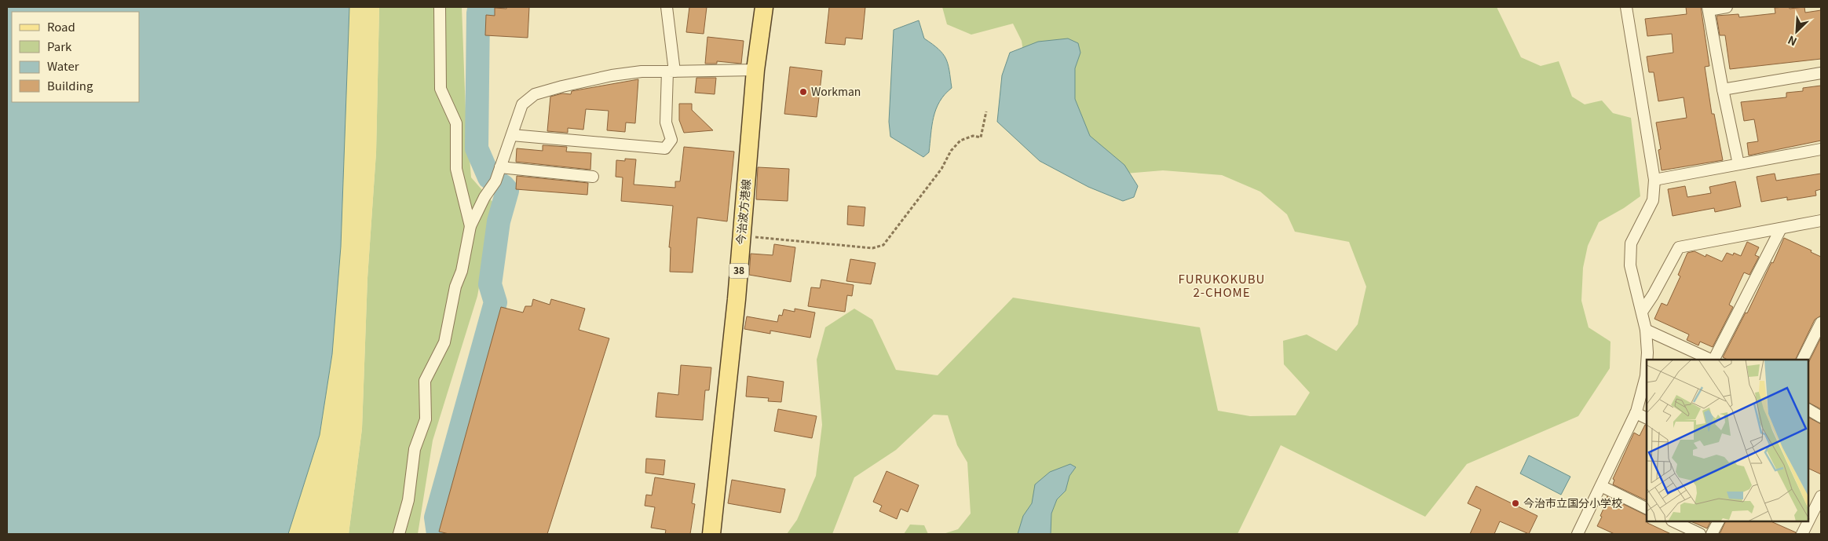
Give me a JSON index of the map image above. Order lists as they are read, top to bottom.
{
  "streets": {
    "main road": ["今治波方港線", "38"]
  },
  "districts": ["FURUKOKUBU 2-CHOME"],
  "places": ["Workman", "今治市立国分小学校"],
  "legend": [
    "Road",
    "Park",
    "Water",
    "Building"
  ],
  "north": "bottom left"
}
